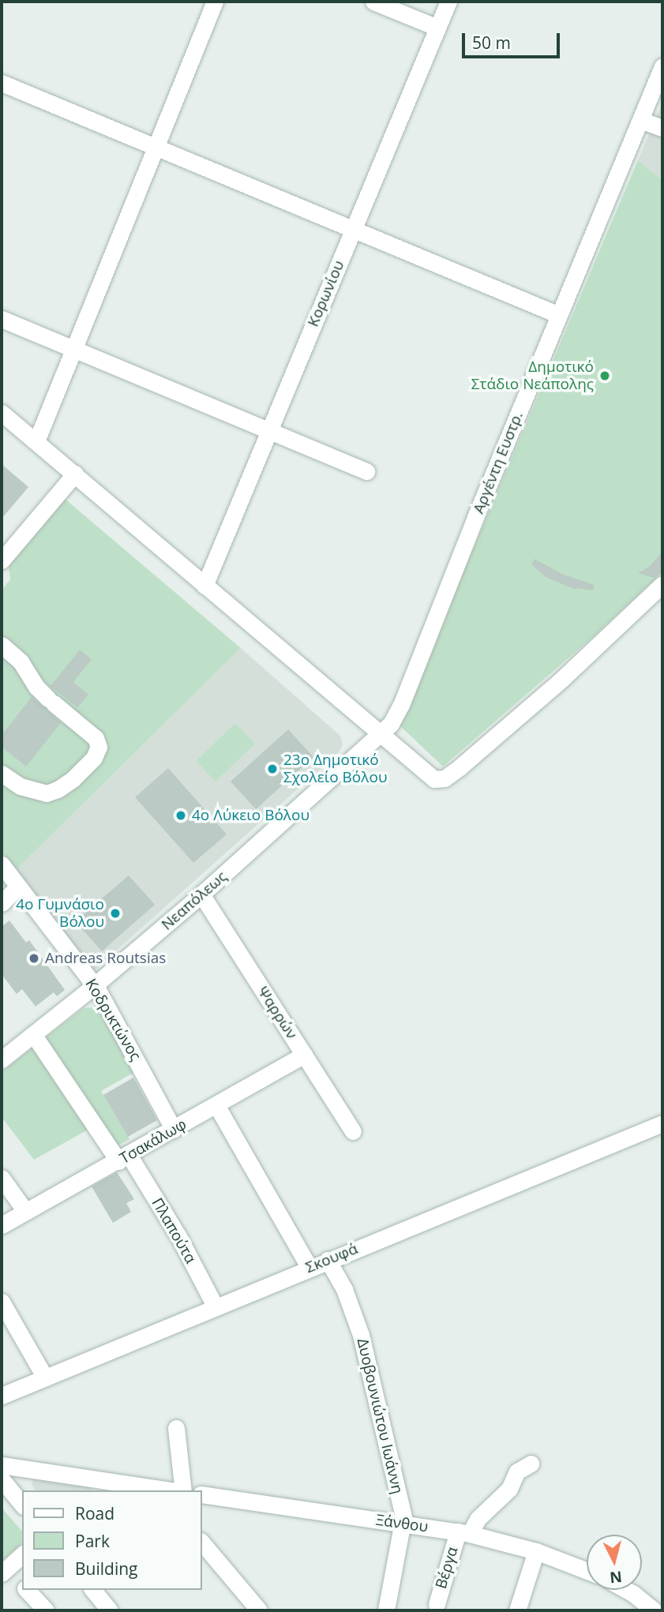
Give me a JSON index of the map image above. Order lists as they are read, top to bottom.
{
  "streets": {
    "street": [
      "Κορωνίου",
      "Αργέντη Ευστρ.",
      "Νεαπόλεως",
      "Ψαρρών",
      "Κοδρικτώνος",
      "Τσακάλωφ",
      "Πλαπούτα",
      "Σκουφά",
      "Δυοβουνιώτου Ιωάννη",
      "Ξάνθου",
      "Βέργα"
    ]
  },
  "crossings": [
    ["Αργέντη Ευστρ.", "Νεαπόλεως"],
    ["Νεαπόλεως", "Ψαρρών"],
    ["Νεαπόλεως", "Κοδρικτώνος"],
    ["Νεαπόλεως", "Πλαπούτα"],
    ["Ψαρρών", "Τσακάλωφ"],
    ["Κοδρικτώνος", "Τσακάλωφ"],
    ["Τσακάλωφ", "Πλαπούτα"],
    ["Πλαπούτα", "Σκουφά"],
    ["Σκουφά", "Δυοβουνιώτου Ιωάννη"],
    ["Δυοβουνιώτου Ιωάννη", "Ξάνθου"],
    ["Ξάνθου", "Βέργα"]
  ],
  "places": [
    "Δημοτικό Στάδιο Νεάπολης",
    "23ο Δημοτικό Σχολείο Βόλου",
    "4ο Λύκειο Βόλου",
    "4ο Γυμνάσιο Βόλου",
    "Andreas Routsias"
  ],
  "legend": ["Road", "Park", "Building"],
  "scale_bar": "50 m",
  "north": "bottom"
}
